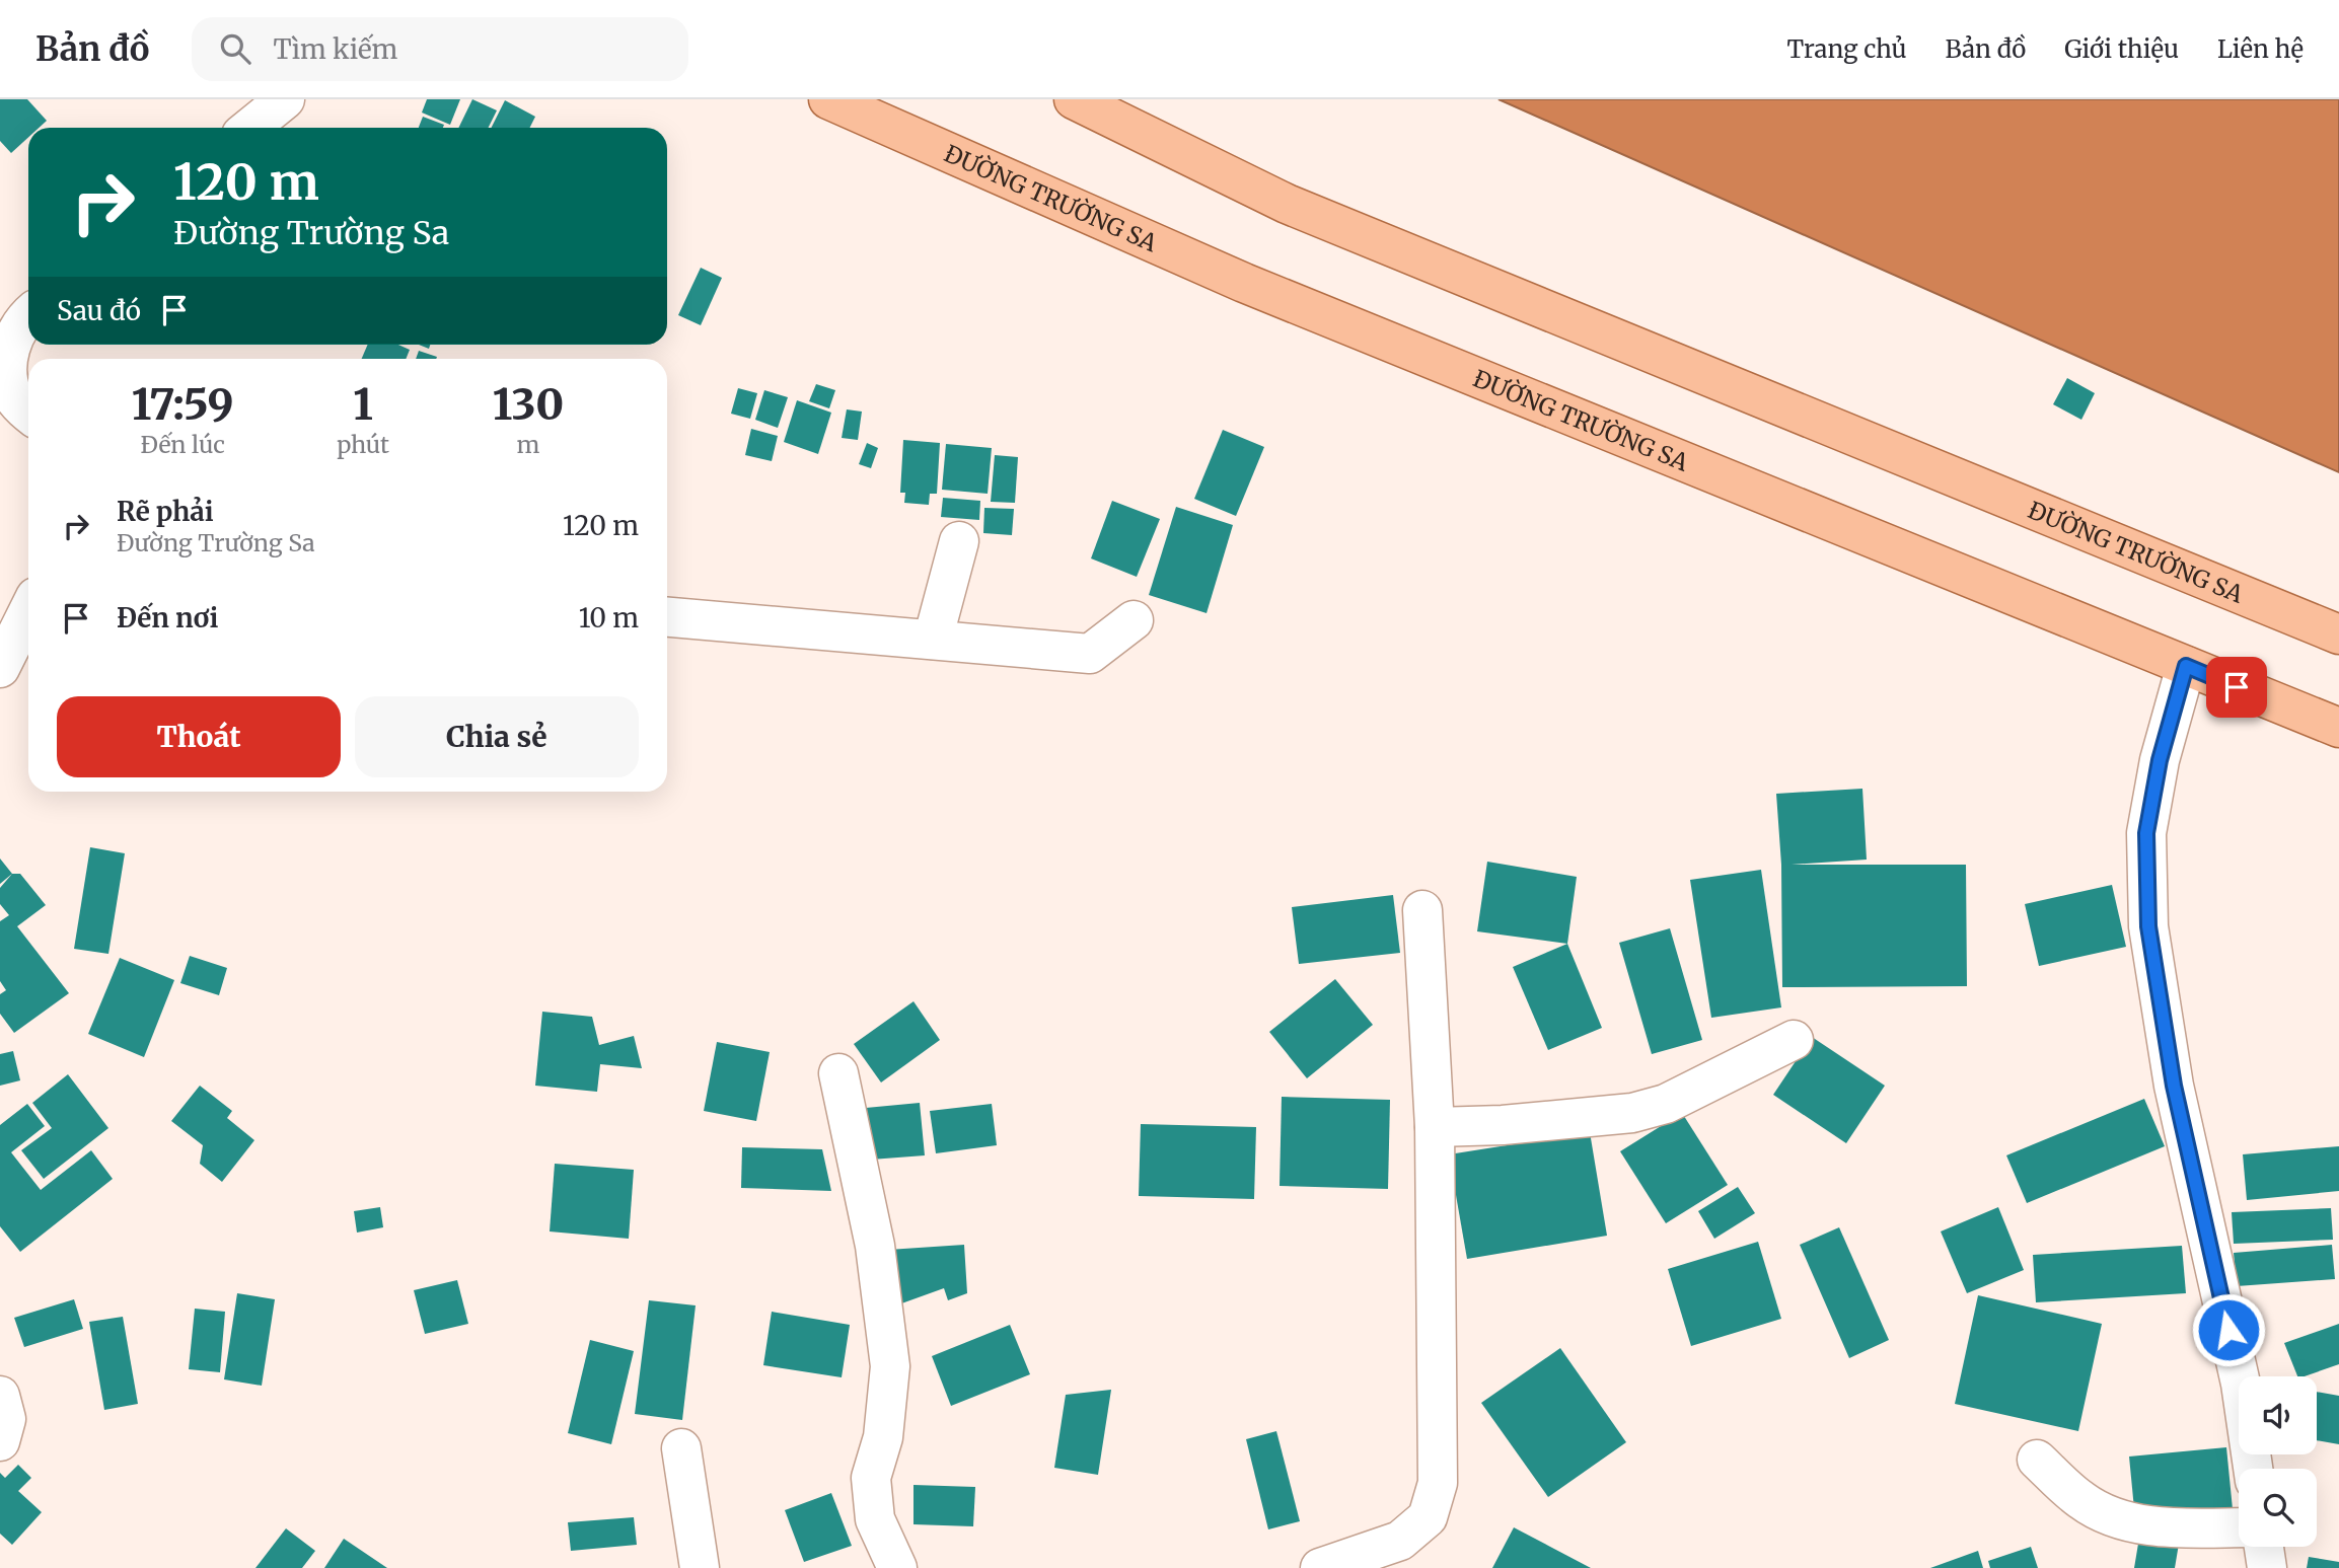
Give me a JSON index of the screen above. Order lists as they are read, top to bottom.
{
  "streets": {
    "main road": ["ĐƯỜNG TRƯỜNG SA"]
  },
  "page": {
    "header": "Bản đồ",
    "search": "Tìm kiếm",
    "nav": [
      "Trang chủ",
      "Bản đồ",
      "Giới thiệu",
      "Liên hệ"
    ],
    "turn": ["120 m", "Đường Trường Sa"],
    "then": "Sau đó",
    "eta": [
      "17:59",
      "Đến lúc",
      "1",
      "phút",
      "130",
      "m"
    ],
    "list": [
      {
        "name": "Rẽ phải",
        "note": "Đường Trường Sa",
        "value": "120 m"
      },
      {
        "name": "Đến nơi",
        "value": "10 m"
      }
    ],
    "buttons": ["Thoát", "Chia sẻ"]
  }
}
